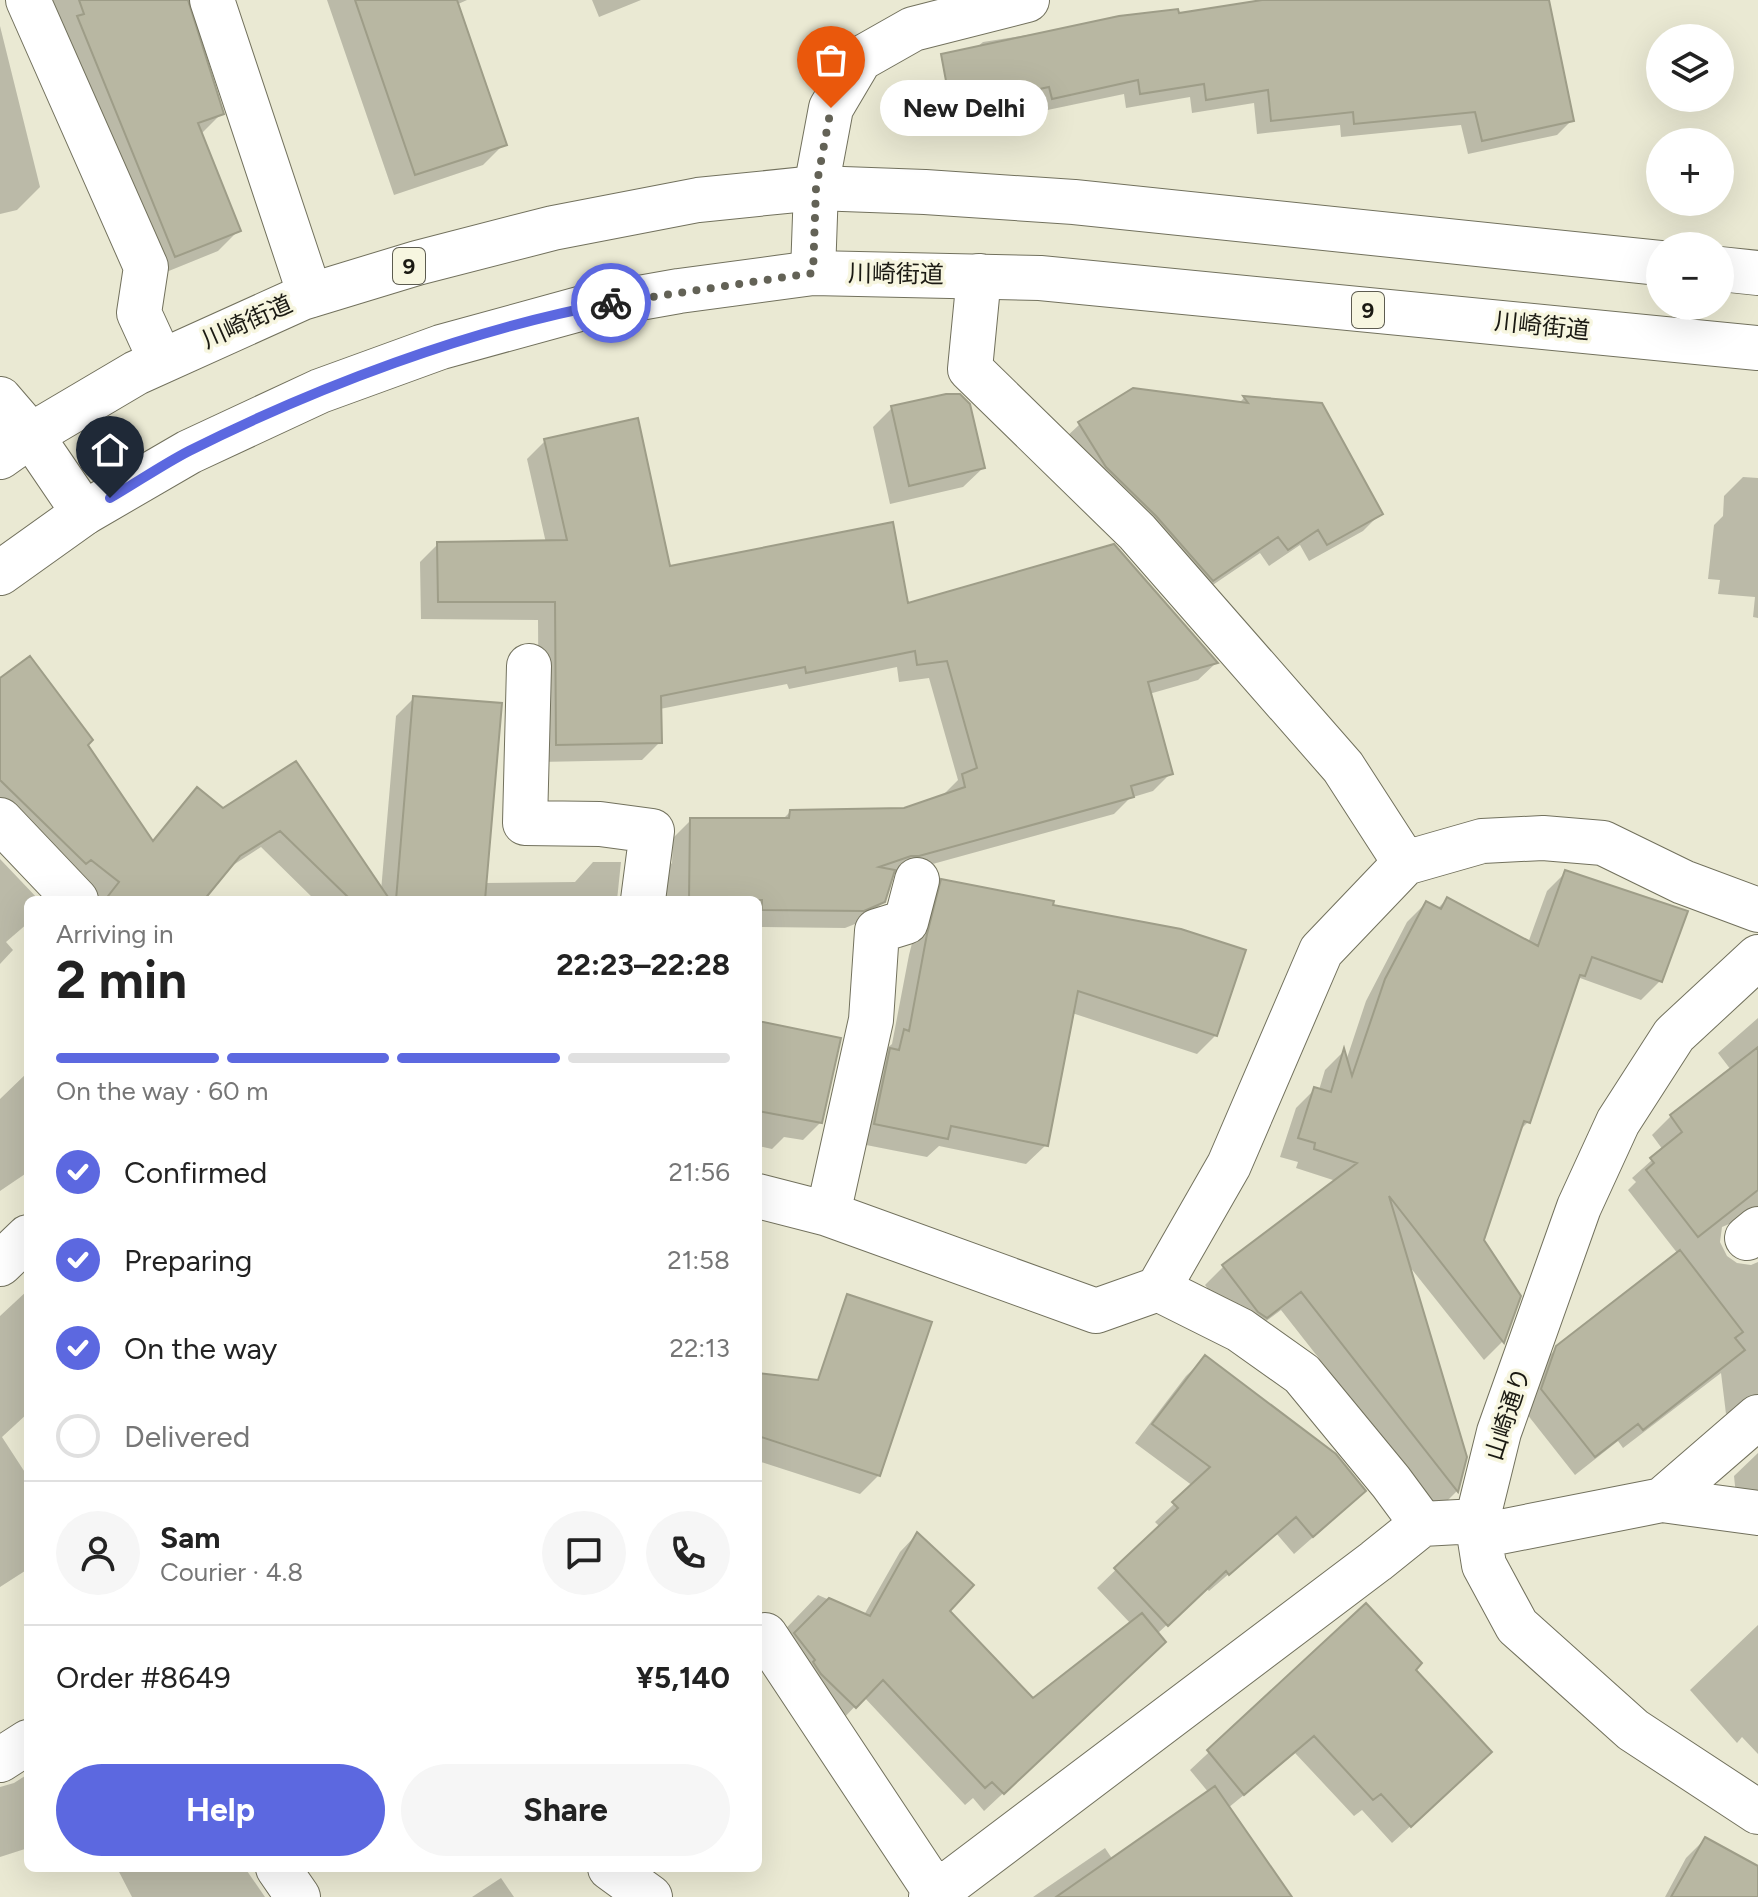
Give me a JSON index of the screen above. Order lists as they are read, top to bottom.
{
  "streets": {
    "street": ["9", "川崎街道", "山崎通り"]
  },
  "places": ["New Delhi"],
  "page": {
    "map_buttons": ["+", "−"],
    "bubble": "New Delhi",
    "heading": ["2 min", "Arriving in", "22:23–22:28"],
    "panel": [
      "Sam",
      "Courier · 4.8",
      "Order #8649",
      "¥5,140"
    ],
    "bar": "On the way · 60 m",
    "list": [
      ["Confirmed", "21:56"],
      ["Preparing", "21:58"],
      ["On the way", "22:13"],
      "Delivered"
    ],
    "buttons": ["Help", "Share"]
  }
}
